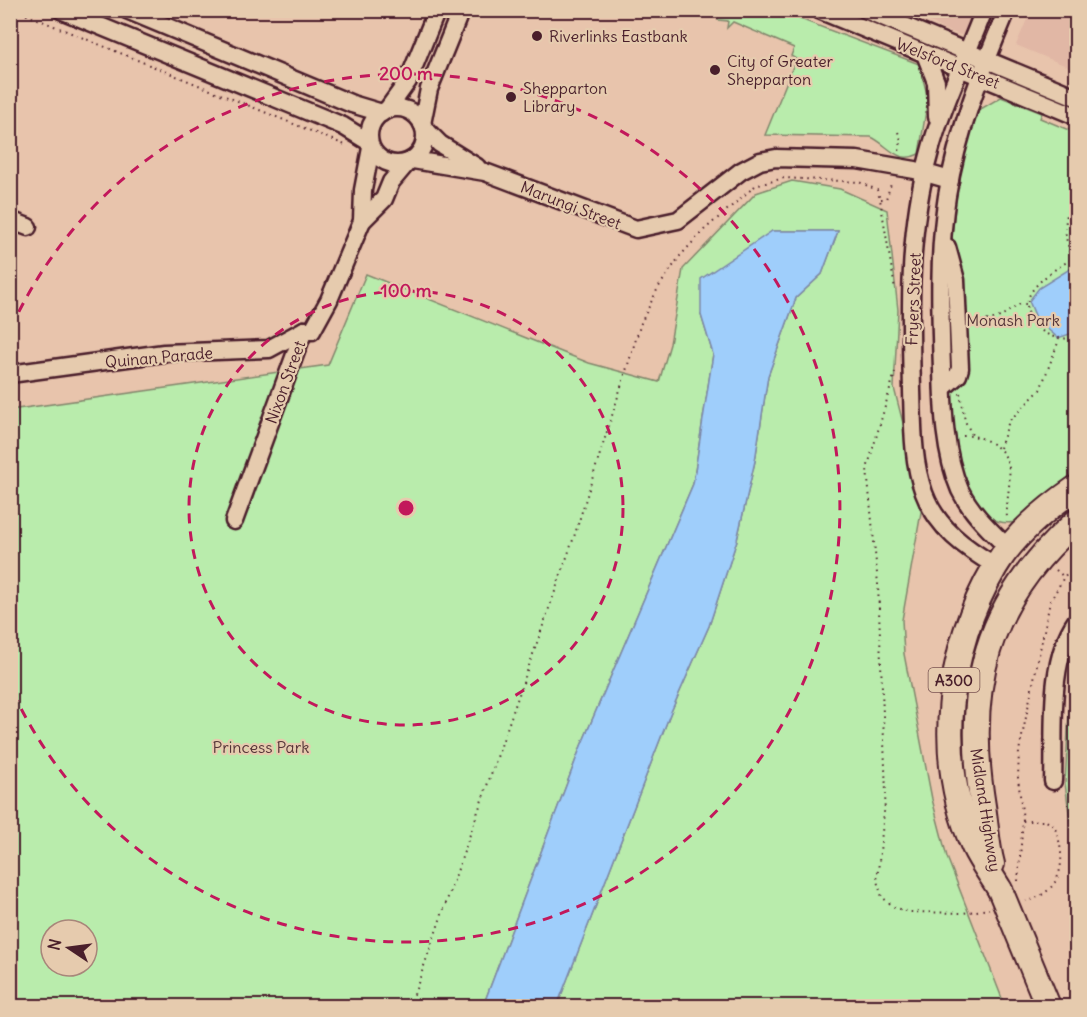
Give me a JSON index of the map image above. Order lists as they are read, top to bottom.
{
  "streets": {
    "highway": ["A300", "Midland Highway"],
    "street": [
      "Welsford Street",
      "Marungi Street",
      "Fryers Street",
      "Quinan Parade",
      "Nixon Street"
    ]
  },
  "crossings": [
    ["Welsford Street", "Fryers Street"],
    ["Marungi Street", "Fryers Street"],
    ["Marungi Street", "Nixon Street"],
    ["Fryers Street", "Midland Highway"],
    ["Quinan Parade", "Nixon Street"],
    ["A300", "Midland Highway"]
  ],
  "parks": ["Monash Park", "Princess Park"],
  "places": ["Riverlinks Eastbank", "City of Greater Shepparton", "Shepparton Library"],
  "north": "left",
  "rings": ["200 m", "100 m"]
}
